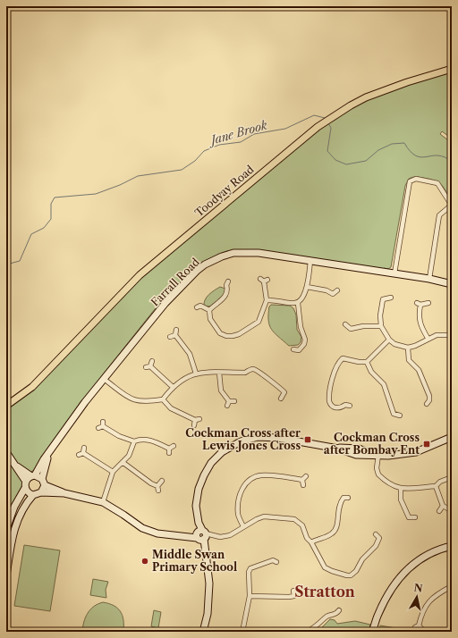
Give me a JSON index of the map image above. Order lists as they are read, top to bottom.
{
  "streets": {
    "main road": ["Toodyay Road", "Farrall Road"]
  },
  "districts": ["Stratton"],
  "water": ["Jane Brook"],
  "places": {
    "transit": ["Cockman Cross after Lewis Jones Cross", "Cockman Cross after Bombay Ent"],
    "other": ["Middle Swan Primary School"]
  },
  "north": "top"
}
